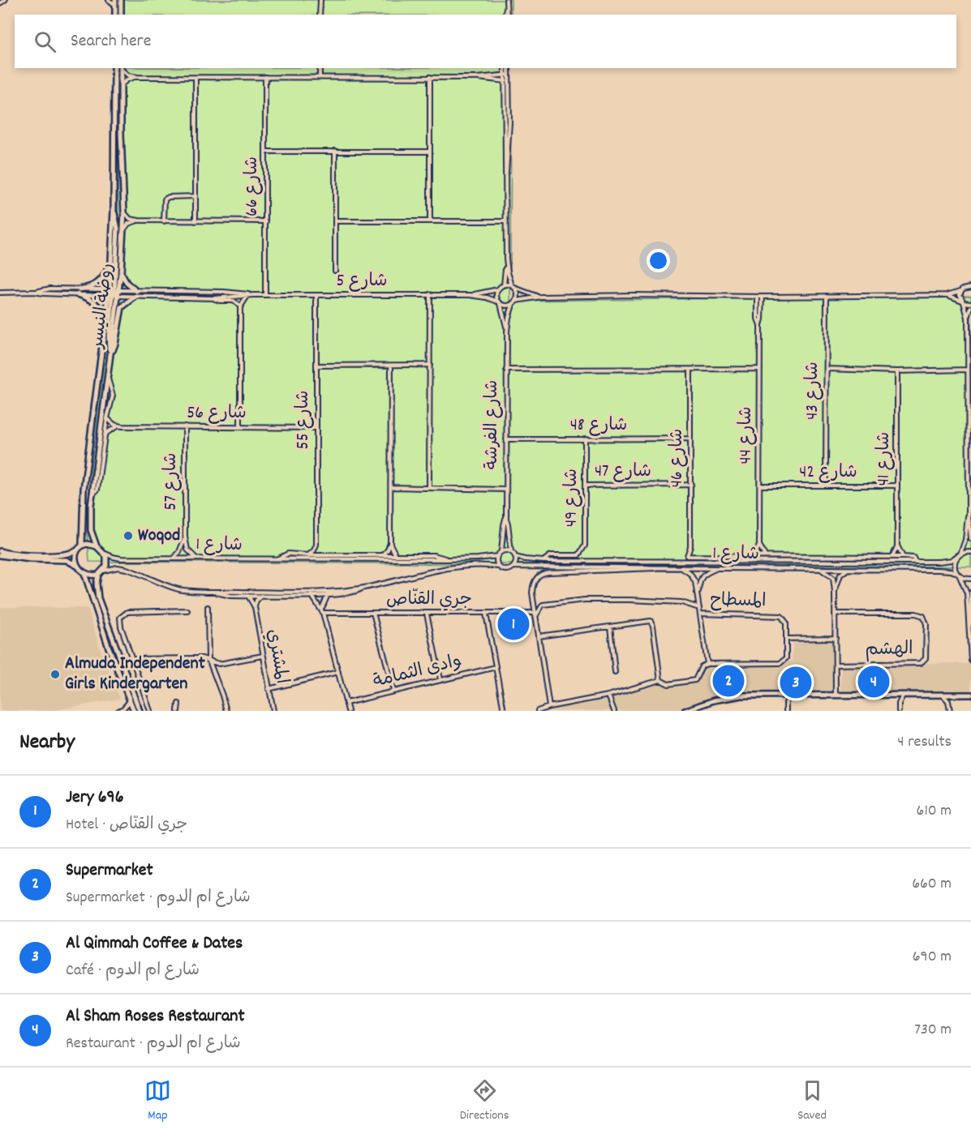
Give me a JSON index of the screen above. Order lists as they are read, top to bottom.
{
  "streets": {
    "street": [
      "شارع 66",
      "شارع 5",
      "روضة النيسر",
      "شارع 43",
      "شارع 56",
      "شارع 55",
      "شارع الفرشة",
      "شارع 48",
      "شارع 44",
      "شارع 46",
      "شارع 41",
      "شارع 47",
      "شارع 42",
      "شارع 57",
      "شارع 49",
      "شارع 1",
      "جري القنّاص",
      "المسطاح",
      "الهشم",
      "المشتري",
      "وادى الثمامة"
    ]
  },
  "crossings": [
    ["شارع 66", "شارع 5"],
    ["شارع 5", "شارع 55"],
    ["شارع 5", "شارع الفرشة"],
    ["روضة النيسر", "شارع 1"],
    ["شارع 43", "شارع 42"],
    ["شارع 56", "شارع 55"],
    ["شارع 56", "شارع 57"],
    ["شارع الفرشة", "شارع 48"],
    ["شارع الفرشة", "شارع 1"],
    ["شارع 48", "شارع 46"],
    ["شارع 48", "شارع 49"],
    ["شارع 44", "شارع 42"],
    ["شارع 44", "شارع 1"],
    ["شارع 46", "شارع 47"],
    ["شارع 46", "شارع 1"],
    ["شارع 41", "شارع 42"],
    ["شارع 41", "شارع 1"],
    ["شارع 47", "شارع 49"],
    ["شارع 57", "شارع 1"],
    ["شارع 49", "شارع 1"],
    ["شارع 1", "المسطاح"]
  ],
  "places": ["Woqod", "Almuda Independent Girls Kindergarten"],
  "page": {
    "search": "Search here",
    "pins": [
      "1",
      "2",
      "4",
      "3"
    ],
    "heading": ["Nearby", "4 results"],
    "list": [
      {
        "mark": "1",
        "name": "Jery 696",
        "note": "Hotel · جري القنّاص",
        "value": "610 m"
      },
      {
        "mark": "2",
        "name": "Supermarket",
        "note": "Supermarket · شارع ام الدوم",
        "value": "660 m"
      },
      {
        "mark": "3",
        "name": "Al Qimmah Coffee & Dates",
        "note": "Café · شارع ام الدوم",
        "value": "690 m"
      },
      {
        "mark": "4",
        "name": "Al Sham Roses Restaurant",
        "note": "Restaurant · شارع ام الدوم",
        "value": "730 m"
      }
    ],
    "nav": ["Map", "Directions", "Saved"]
  }
}
